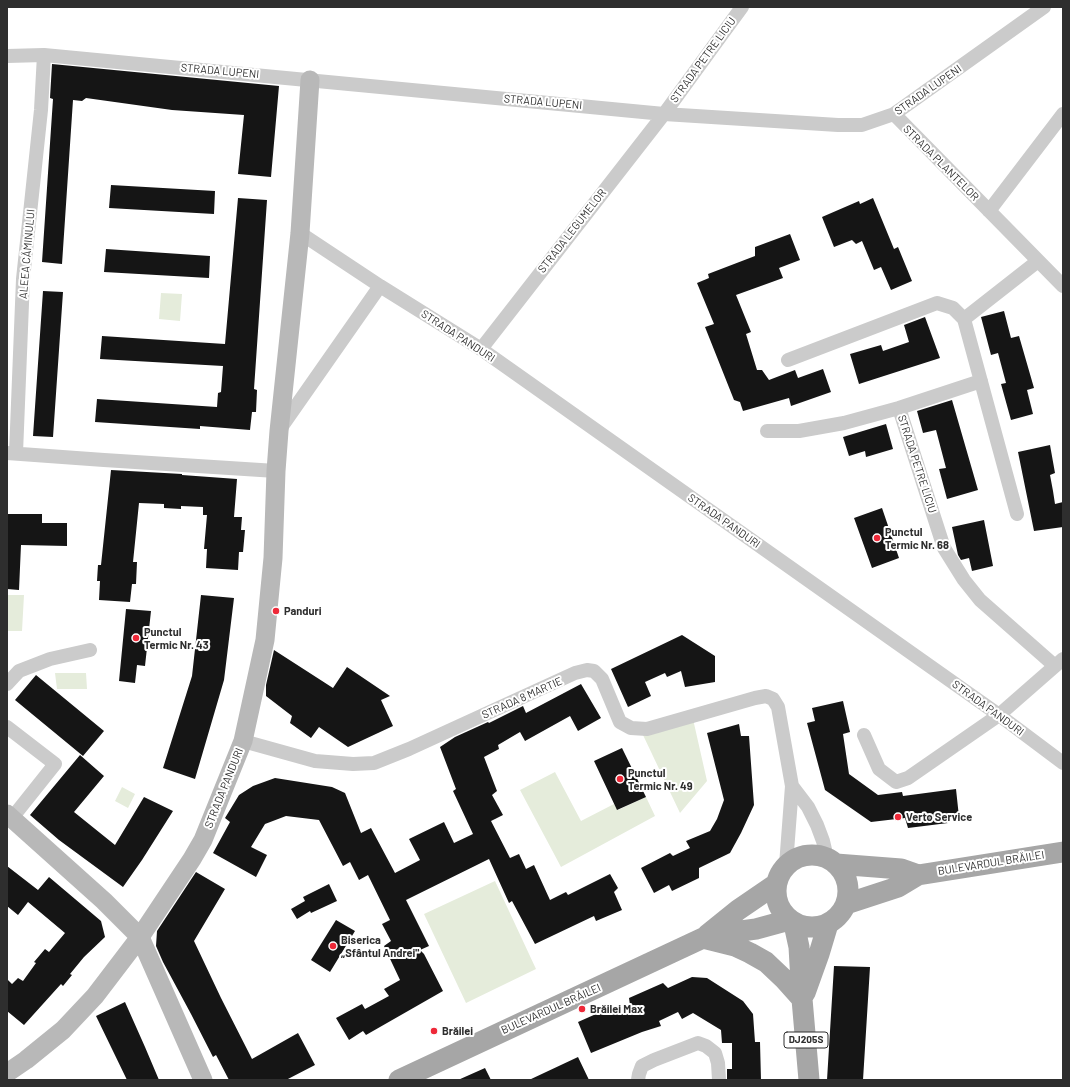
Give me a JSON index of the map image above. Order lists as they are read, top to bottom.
{
  "streets": {
    "main road": ["BULEVARDUL BRĂILEI", "DJ205S"],
    "street": [
      "STRADA PETRE LICIU",
      "STRADA LUPENI",
      "STRADA PLANTELOR",
      "STRADA LEGUMELOR",
      "ALEEA CĂMINULUI",
      "STRADA PANDURI",
      "STRADA 8 MARTIE"
    ]
  },
  "crossings": [
    ["STRADA PETRE LICIU", "STRADA LUPENI"],
    ["STRADA PETRE LICIU", "STRADA LEGUMELOR"],
    ["STRADA LUPENI", "STRADA PLANTELOR"],
    ["STRADA LUPENI", "STRADA LEGUMELOR"],
    ["STRADA LUPENI", "ALEEA CĂMINULUI"],
    ["STRADA LUPENI", "STRADA PANDURI"],
    ["STRADA LEGUMELOR", "STRADA PANDURI"],
    ["ALEEA CĂMINULUI", "STRADA PANDURI"],
    ["STRADA PANDURI", "STRADA 8 MARTIE"]
  ],
  "places": [
    "Punctul Termic Nr. 68",
    "Panduri",
    "Punctul Termic Nr. 43",
    "Punctul Termic Nr. 49",
    "Verto Service",
    "Biserica „Sfântul Andrei\"",
    "Brăilei Max",
    "Brăilei"
  ]
}
